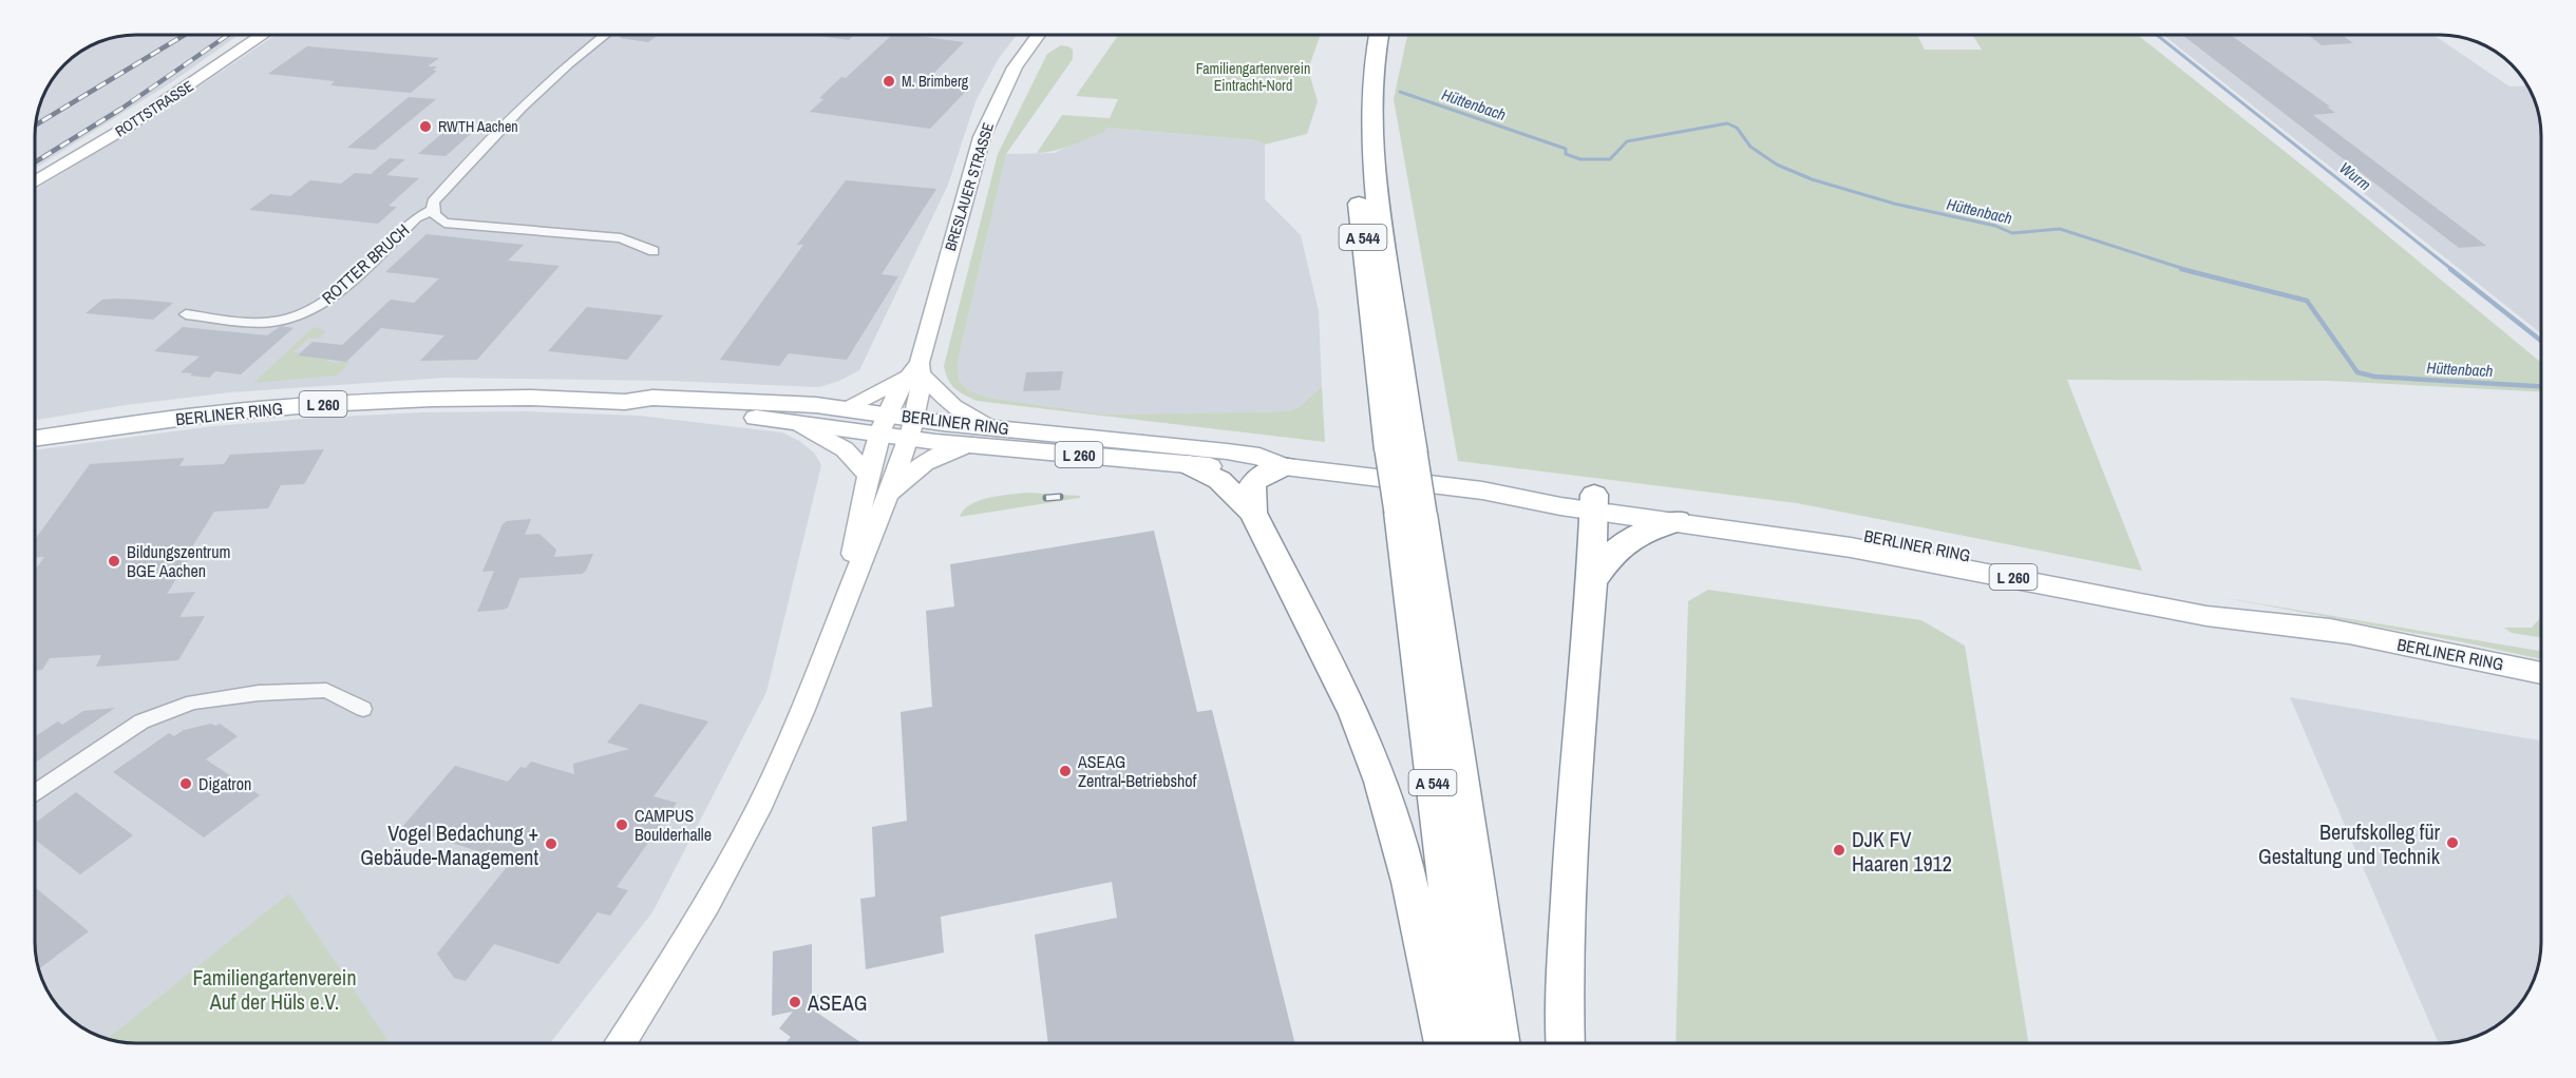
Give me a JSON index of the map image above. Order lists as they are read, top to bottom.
{
  "streets": {
    "highway": ["A 544"],
    "main road": ["L 260", "BERLINER RING"],
    "street": ["ROTTSTRASSE", "BRESLAUER STRASSE", "ROTTER BRUCH"]
  },
  "crossings": [
    ["BRESLAUER STRASSE", "BERLINER RING"]
  ],
  "water": ["Hüttenbach", "Wurm"],
  "parks": ["Familiengartenverein Eintracht-Nord", "Familiengartenverein Auf der Hüls e.V."],
  "places": [
    "M. Brimberg",
    "RWTH Aachen",
    "Bildungszentrum BGE Aachen",
    "ASEAG Zentral-Betriebshof",
    "Digatron",
    "CAMPUS Boulderhalle",
    "Berufskolleg für Gestaltung und Technik",
    "Vogel Bedachung + Gebäude-Management",
    "DJK FV Haaren 1912",
    "ASEAG"
  ]
}
